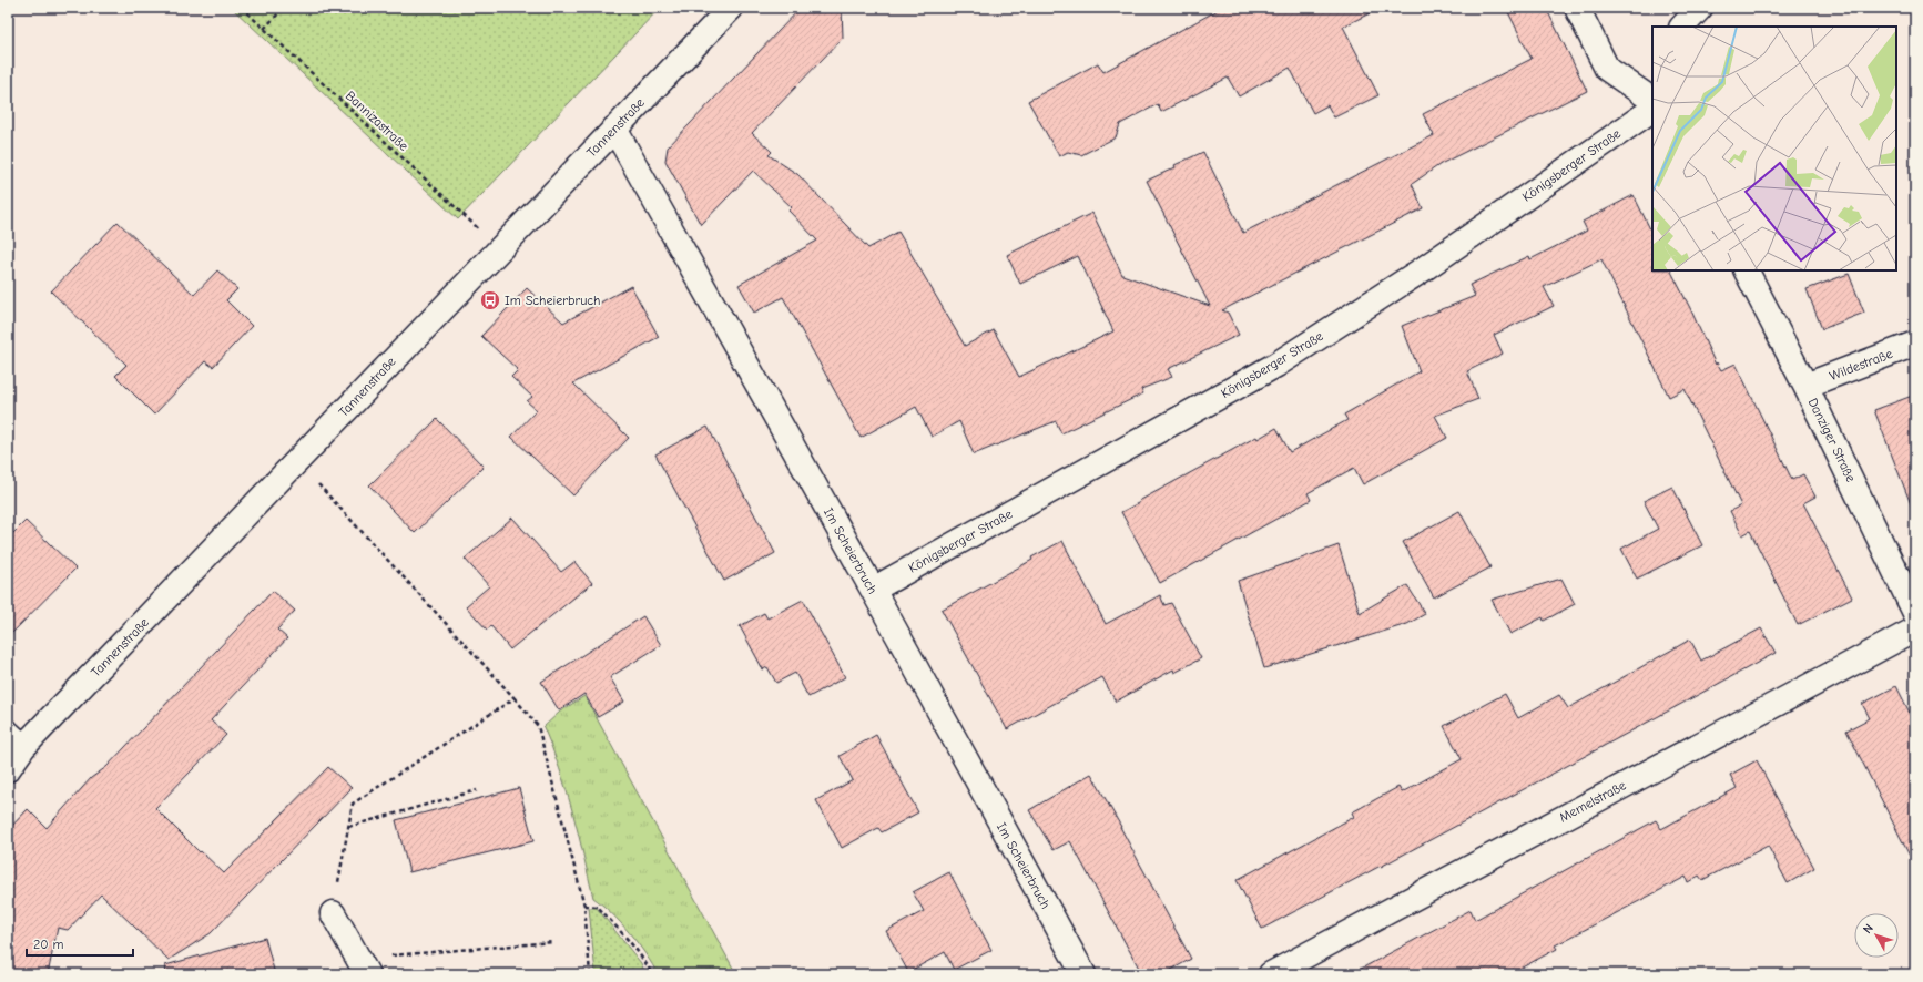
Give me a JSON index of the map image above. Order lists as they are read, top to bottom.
{
  "streets": {
    "street": [
      "Tannenstraße",
      "Königsberger Straße",
      "Wildestraße",
      "Danziger Straße",
      "Im Scheierbruch",
      "Memelstraße"
    ],
    "path": ["Bannizastraße"]
  },
  "crossings": [
    ["Bannizastraße", "Tannenstraße"],
    ["Tannenstraße", "Im Scheierbruch"],
    ["Königsberger Straße", "Im Scheierbruch"],
    ["Wildestraße", "Danziger Straße"]
  ],
  "places": {
    "bus stop": ["Im Scheierbruch"]
  },
  "scale_bar": "20 m",
  "north": "top left"
}
